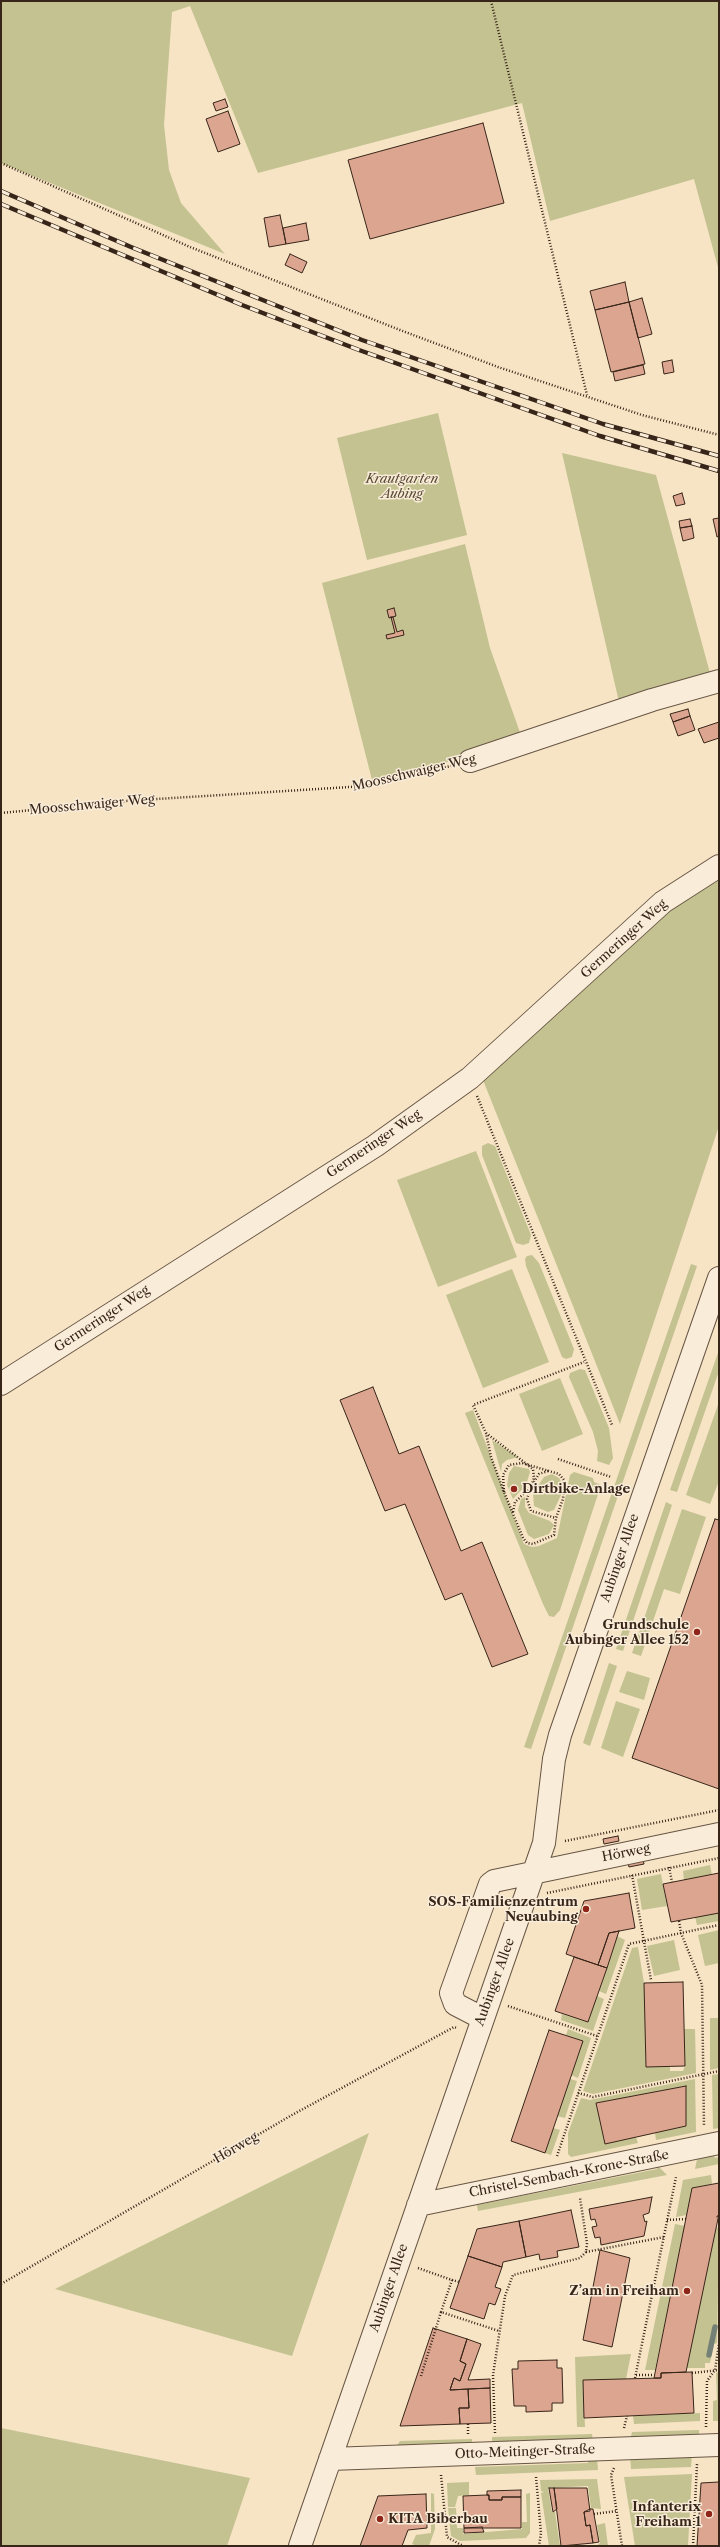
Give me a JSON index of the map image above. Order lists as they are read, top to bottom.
{
  "streets": {
    "street": [
      "Moosschwaiger Weg",
      "Germeringer Weg",
      "Aubinger Allee",
      "Hörweg",
      "Christel-Sembach-Krone-Straße",
      "Otto-Meitinger-Straße"
    ]
  },
  "crossings": [
    ["Aubinger Allee", "Hörweg"],
    ["Aubinger Allee", "Christel-Sembach-Krone-Straße"],
    ["Aubinger Allee", "Otto-Meitinger-Straße"]
  ],
  "parks": ["Krautgarten Aubing"],
  "places": [
    "Dirtbike-Anlage",
    "Grundschule Aubinger Allee 152",
    "SOS-Familienzentrum Neuaubing",
    "Z’am in Freiham",
    "Infanterix Freiham 1",
    "KITA Biberbau"
  ]
}
